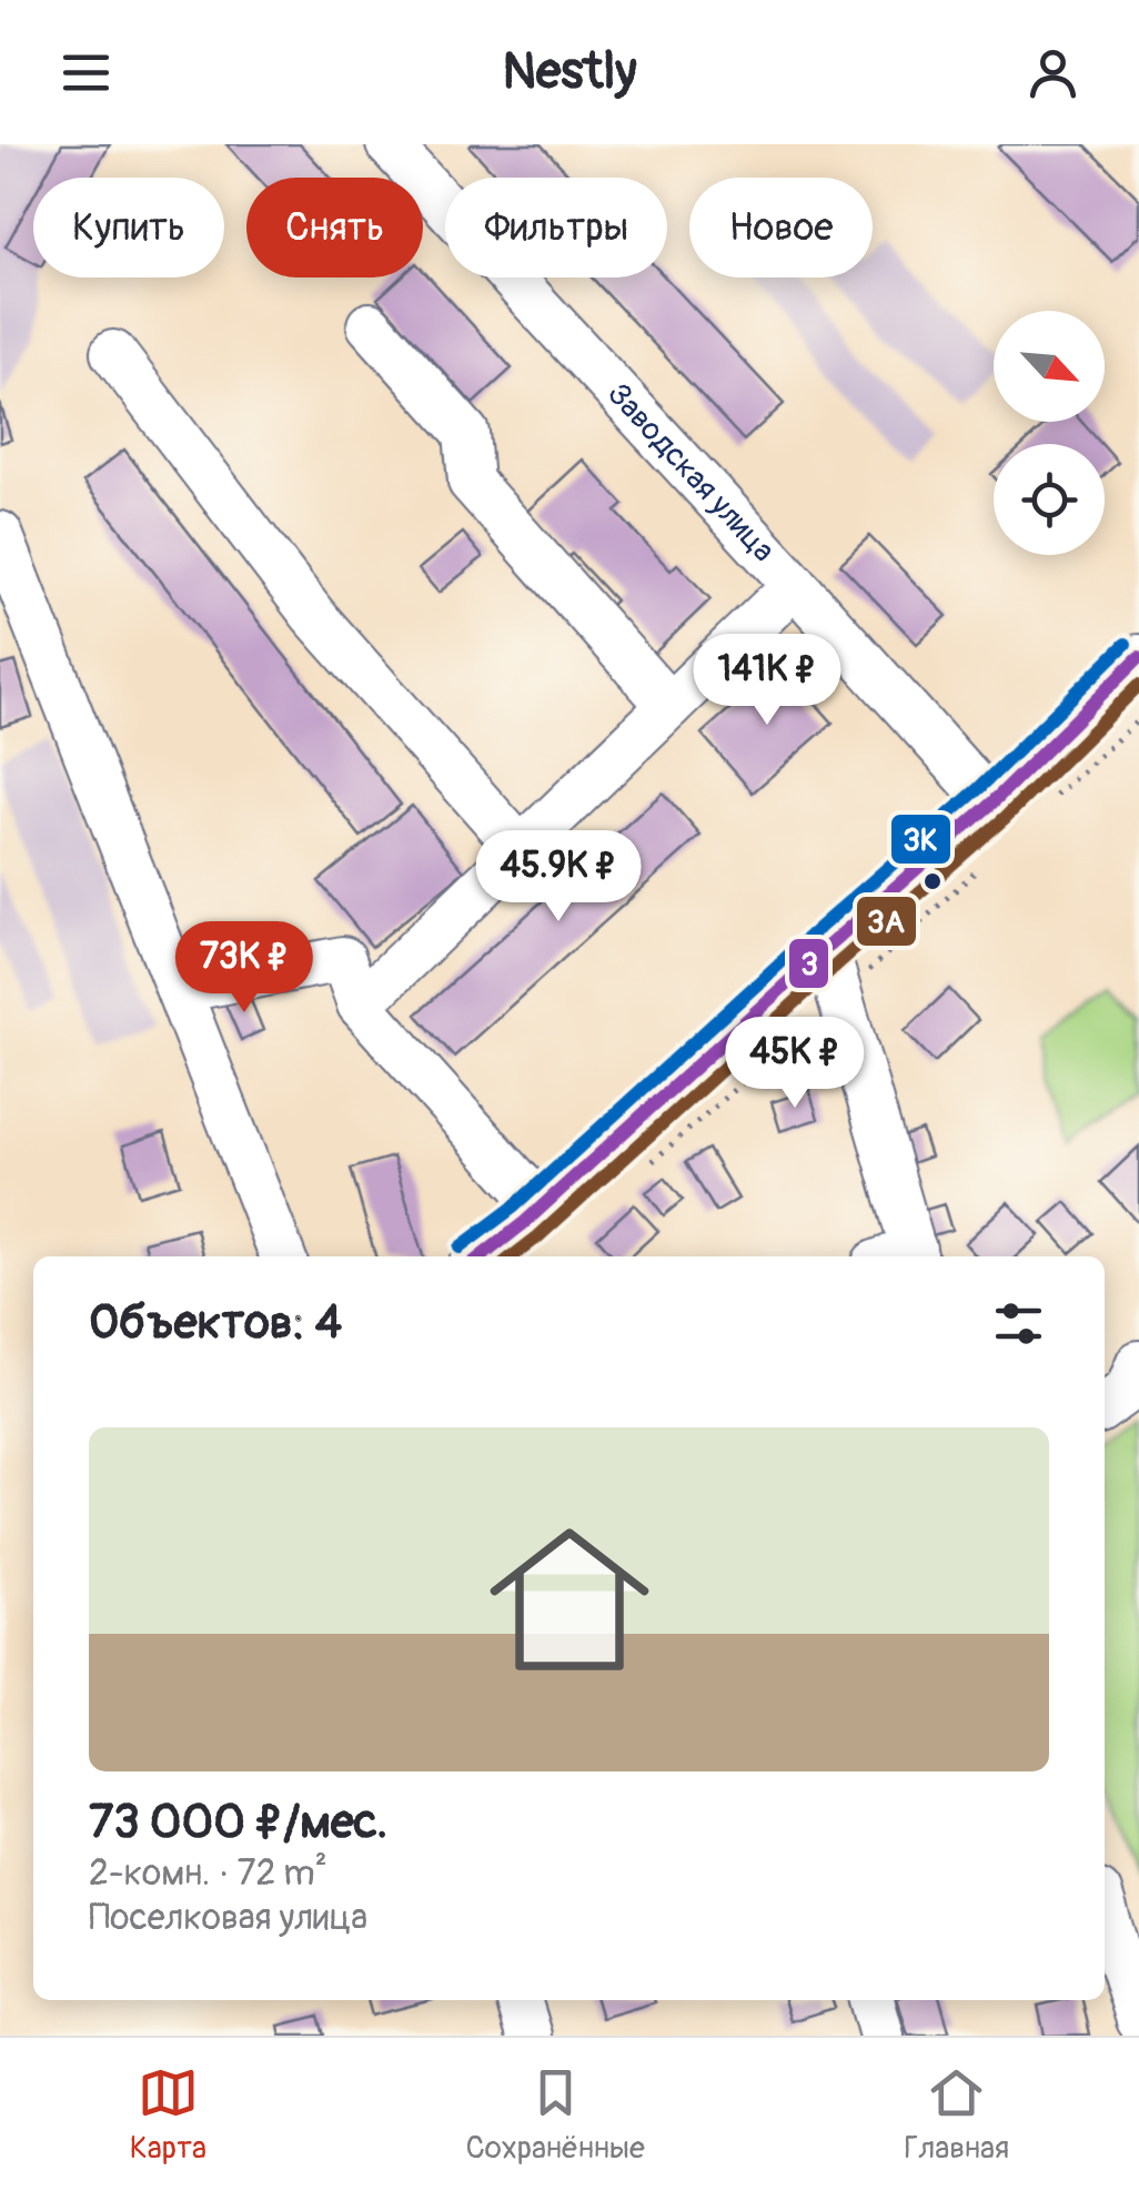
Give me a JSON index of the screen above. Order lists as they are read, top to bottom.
{
  "streets": {
    "street": ["Заводская улица"]
  },
  "lines": ["transit line 3К", "transit line 3", "transit line 3А"],
  "north": "bottom right",
  "page": {
    "header": "Nestly",
    "chip": [
      "Купить",
      "Снять",
      "Фильтры",
      "Новое"
    ],
    "price": [
      "141K ₽",
      "45.9K ₽",
      "73K ₽",
      "45K ₽"
    ],
    "heading": "Объектов: 4",
    "list": [
      {
        "name": "73 000 ₽/мес.",
        "note": "2-комн. · 72 m² · Поселковая улица"
      }
    ],
    "tabs": ["Карта", "Сохранённые", "Главная"]
  }
}
